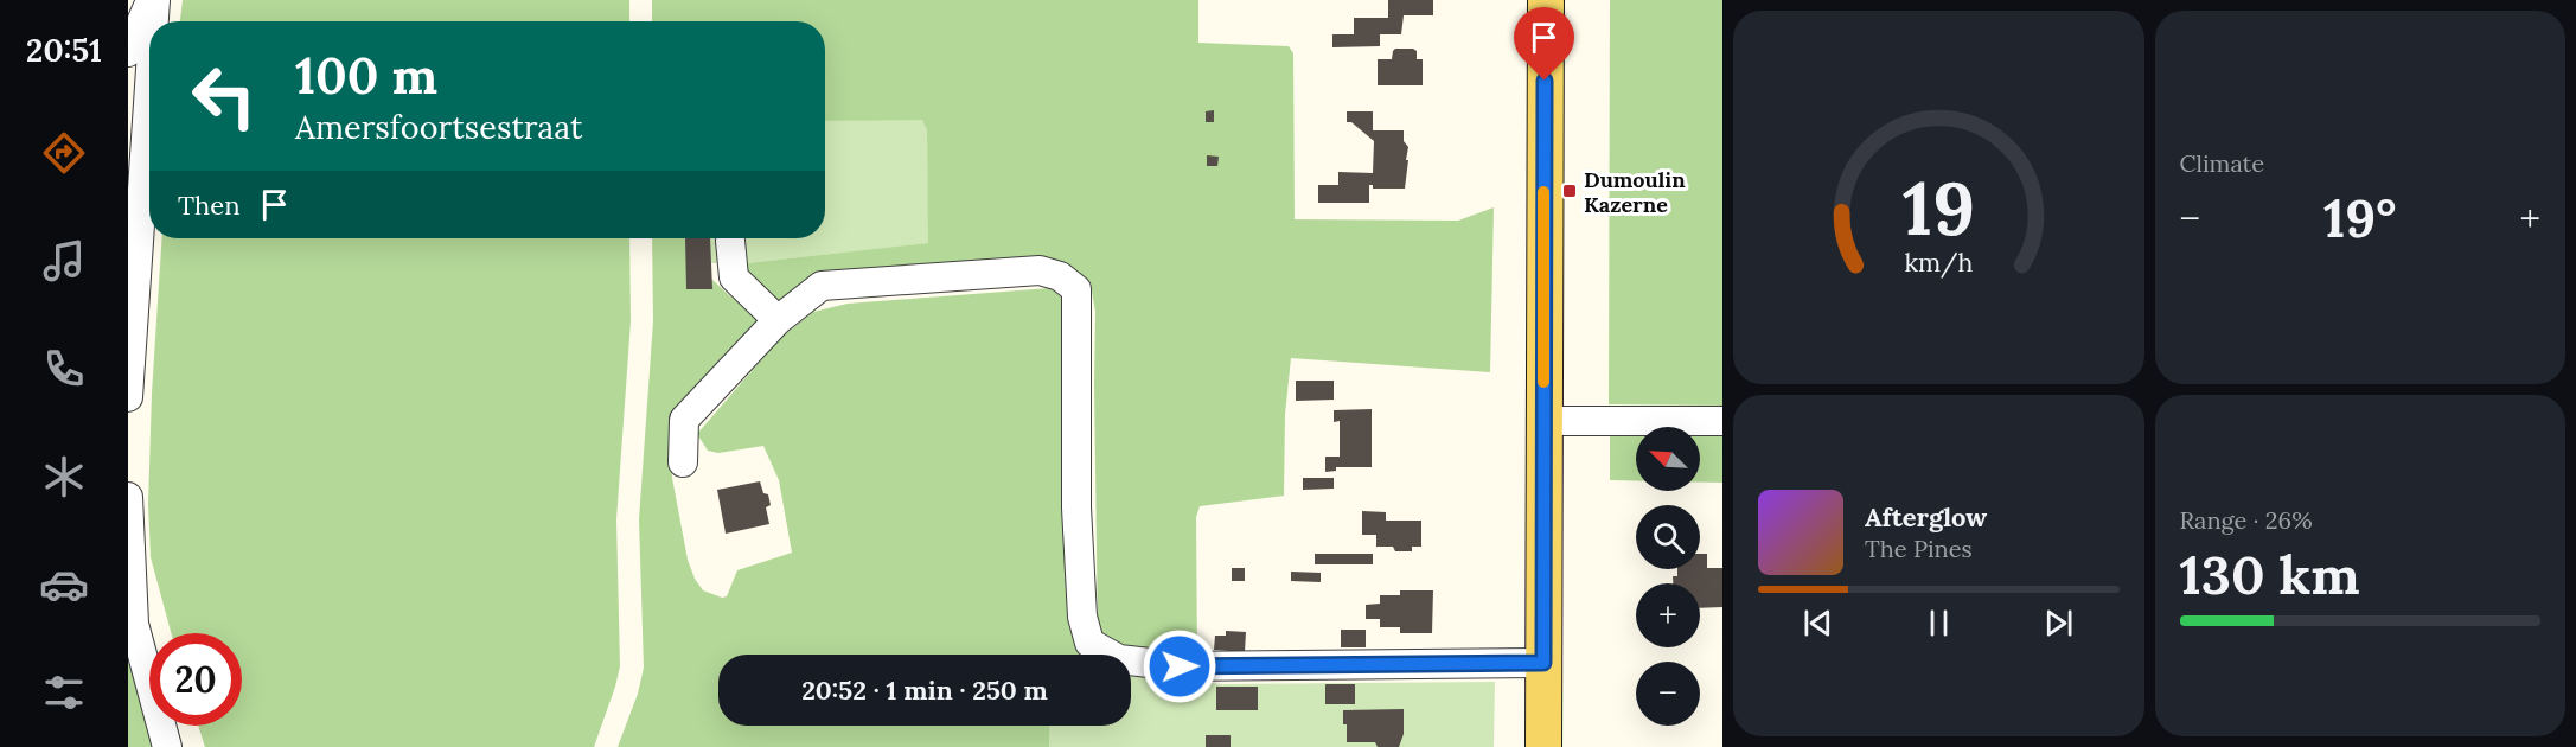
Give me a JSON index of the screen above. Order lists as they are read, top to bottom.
{
  "places": {
    "transit": ["Dumoulin Kazerne"]
  },
  "north": "top left",
  "page": {
    "tabs": "20:51",
    "tile": [
      "Climate",
      ["Range · 26%", "130 km"]
    ],
    "turn": ["100 m", "Amersfoortsestraat"],
    "then": "Then",
    "heat": ["−", "19°", "+"],
    "map_buttons": ["+", "−"],
    "song": ["Afterglow", "The Pines"],
    "limit": "20",
    "trip": "20:52 · 1 min · 250 m",
    "gauge": ["19", "km/h"]
  }
}
